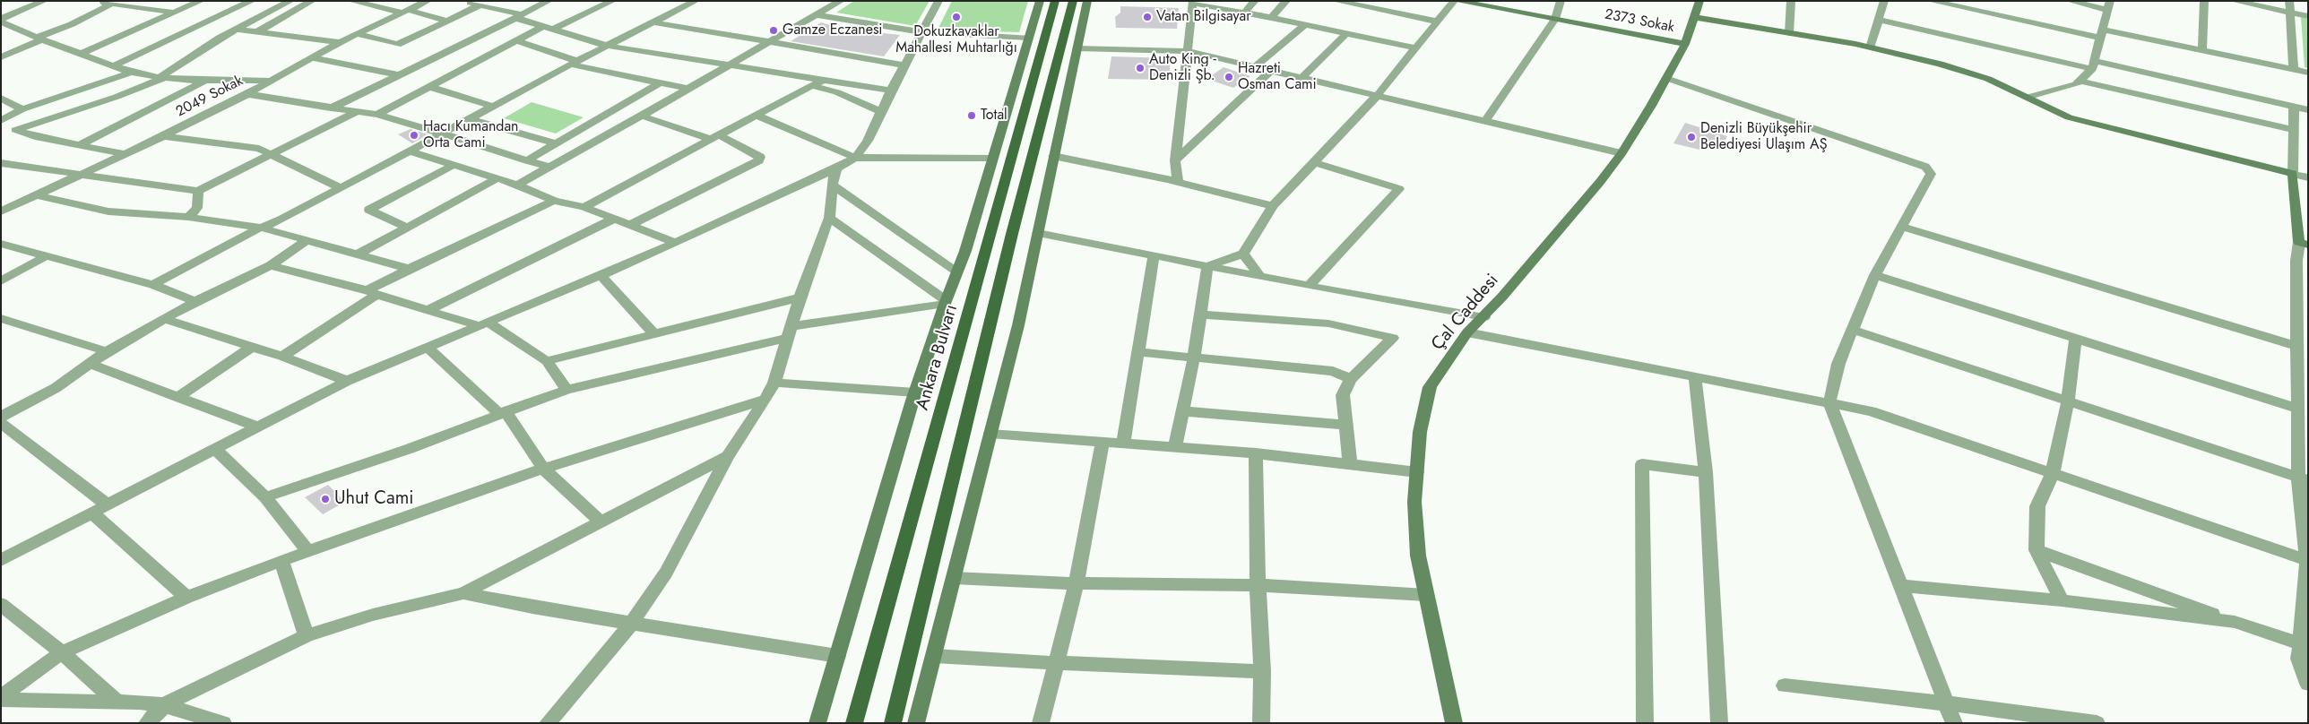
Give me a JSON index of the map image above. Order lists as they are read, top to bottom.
{
  "streets": {
    "main road": ["Ankara Bulvarı"],
    "street": ["2373 Sokak", "2049 Sokak", "Çal Caddesi"]
  },
  "crossings": [
    ["2373 Sokak", "Çal Caddesi"]
  ],
  "places": [
    "Dokuzkavaklar Mahallesi Muhtarlığı",
    "Vatan Bilgisayar",
    "Gamze Eczanesi",
    "Auto King - Denizli Şb.",
    "Hazreti Osman Cami",
    "Total",
    "Hacı Kumandan Orta Cami",
    "Denizli Büyükşehir Belediyesi Ulaşım AŞ",
    "Uhut Cami"
  ]
}
